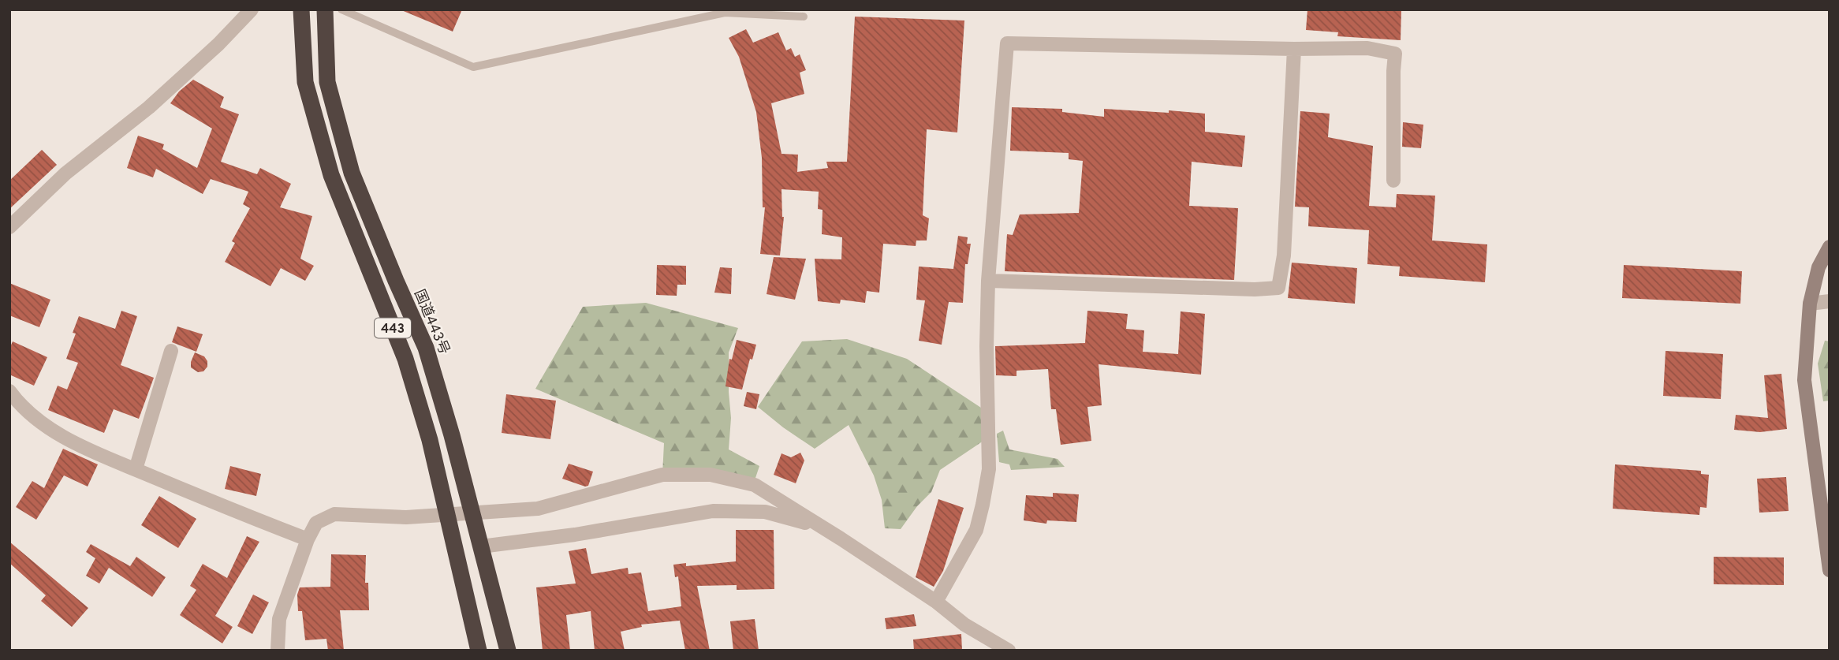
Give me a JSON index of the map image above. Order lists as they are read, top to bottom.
{
  "streets": {
    "highway": ["国道443号", "443"]
  }
}
